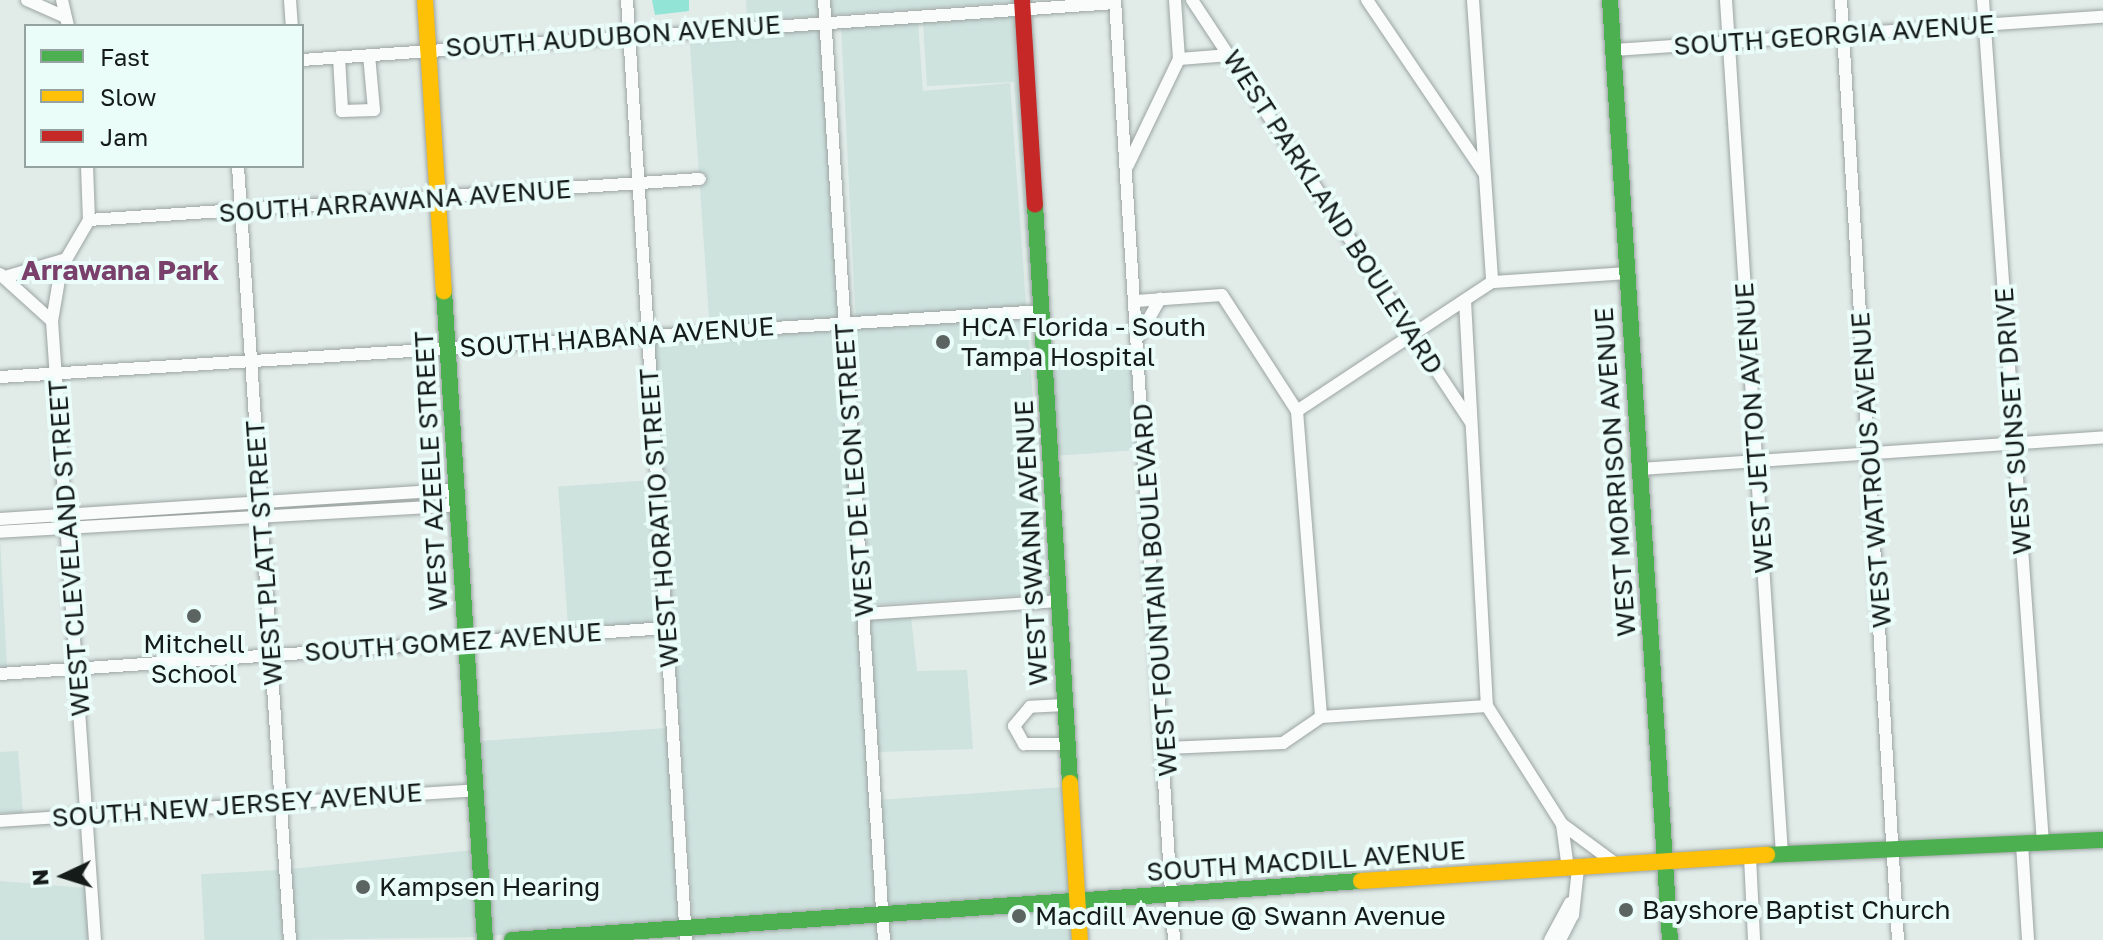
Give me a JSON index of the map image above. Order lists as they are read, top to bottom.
{
  "streets": {
    "street": [
      "SOUTH GEORGIA AVENUE",
      "SOUTH AUDUBON AVENUE",
      "SOUTH ARRAWANA AVENUE",
      "WEST PARKLAND BOULEVARD",
      "SOUTH HABANA AVENUE",
      "WEST SUNSET DRIVE",
      "WEST JETTON AVENUE",
      "WEST DE LEON STREET",
      "WEST WATROUS AVENUE",
      "WEST AZEELE STREET",
      "WEST MORRISON AVENUE",
      "WEST HORATIO STREET",
      "WEST SWANN AVENUE",
      "WEST CLEVELAND STREET",
      "WEST PLATT STREET",
      "WEST FOUNTAIN BOULEVARD",
      "SOUTH GOMEZ AVENUE",
      "SOUTH NEW JERSEY AVENUE",
      "SOUTH MACDILL AVENUE"
    ]
  },
  "crossings": [
    ["SOUTH GEORGIA AVENUE", "WEST SUNSET DRIVE"],
    ["SOUTH GEORGIA AVENUE", "WEST JETTON AVENUE"],
    ["SOUTH GEORGIA AVENUE", "WEST WATROUS AVENUE"],
    ["SOUTH GEORGIA AVENUE", "WEST MORRISON AVENUE"],
    ["SOUTH AUDUBON AVENUE", "WEST DE LEON STREET"],
    ["SOUTH AUDUBON AVENUE", "WEST AZEELE STREET"],
    ["SOUTH AUDUBON AVENUE", "WEST HORATIO STREET"],
    ["SOUTH AUDUBON AVENUE", "WEST SWANN AVENUE"],
    ["SOUTH AUDUBON AVENUE", "WEST FOUNTAIN BOULEVARD"],
    ["SOUTH ARRAWANA AVENUE", "WEST AZEELE STREET"],
    ["SOUTH ARRAWANA AVENUE", "WEST HORATIO STREET"],
    ["SOUTH ARRAWANA AVENUE", "WEST CLEVELAND STREET"],
    ["SOUTH ARRAWANA AVENUE", "WEST PLATT STREET"],
    ["WEST PARKLAND BOULEVARD", "SOUTH MACDILL AVENUE"],
    ["SOUTH HABANA AVENUE", "WEST DE LEON STREET"],
    ["SOUTH HABANA AVENUE", "WEST AZEELE STREET"],
    ["SOUTH HABANA AVENUE", "WEST HORATIO STREET"],
    ["SOUTH HABANA AVENUE", "WEST SWANN AVENUE"],
    ["SOUTH HABANA AVENUE", "WEST CLEVELAND STREET"],
    ["SOUTH HABANA AVENUE", "WEST PLATT STREET"],
    ["WEST SUNSET DRIVE", "SOUTH MACDILL AVENUE"],
    ["WEST JETTON AVENUE", "SOUTH MACDILL AVENUE"],
    ["WEST DE LEON STREET", "SOUTH MACDILL AVENUE"],
    ["WEST WATROUS AVENUE", "SOUTH MACDILL AVENUE"],
    ["WEST AZEELE STREET", "SOUTH GOMEZ AVENUE"],
    ["WEST AZEELE STREET", "SOUTH NEW JERSEY AVENUE"],
    ["WEST MORRISON AVENUE", "SOUTH MACDILL AVENUE"],
    ["WEST HORATIO STREET", "SOUTH GOMEZ AVENUE"],
    ["WEST HORATIO STREET", "SOUTH MACDILL AVENUE"],
    ["WEST SWANN AVENUE", "SOUTH MACDILL AVENUE"],
    ["WEST CLEVELAND STREET", "SOUTH GOMEZ AVENUE"],
    ["WEST CLEVELAND STREET", "SOUTH NEW JERSEY AVENUE"],
    ["WEST PLATT STREET", "SOUTH GOMEZ AVENUE"],
    ["WEST PLATT STREET", "SOUTH NEW JERSEY AVENUE"],
    ["WEST FOUNTAIN BOULEVARD", "SOUTH MACDILL AVENUE"]
  ],
  "districts": ["Arrawana Park"],
  "places": [
    "HCA Florida - South Tampa Hospital",
    "Mitchell School",
    "Kampsen Hearing",
    "Bayshore Baptist Church",
    "Macdill Avenue @ Swann Avenue"
  ],
  "legend": ["Fast", "Slow", "Jam"],
  "north": "left"
}
